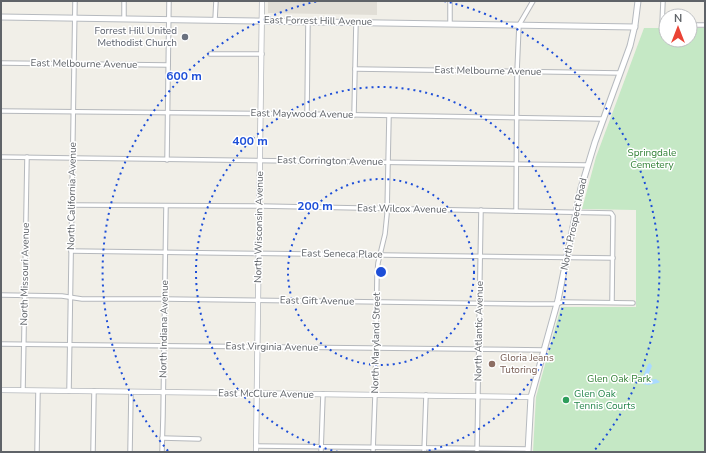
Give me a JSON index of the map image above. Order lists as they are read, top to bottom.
{
  "streets": {
    "main road": ["East Forrest Hill Avenue", "North Prospect Road"],
    "street": [
      "East Melbourne Avenue",
      "East Maywood Avenue",
      "East Corrington Avenue",
      "North California Avenue",
      "East Wilcox Avenue",
      "North Wisconsin Avenue",
      "East Seneca Place",
      "North Missouri Avenue",
      "East Gift Avenue",
      "North Indiana Avenue",
      "North Atlantic Avenue",
      "North Maryland Street",
      "East Virginia Avenue",
      "East McClure Avenue"
    ]
  },
  "crossings": [
    ["East Forrest Hill Avenue", "North California Avenue"],
    ["East Forrest Hill Avenue", "North Prospect Road"],
    ["East Forrest Hill Avenue", "North Wisconsin Avenue"],
    ["East Melbourne Avenue", "North California Avenue"],
    ["East Melbourne Avenue", "North Prospect Road"],
    ["East Maywood Avenue", "North California Avenue"],
    ["East Maywood Avenue", "North Prospect Road"],
    ["East Maywood Avenue", "North Wisconsin Avenue"],
    ["East Maywood Avenue", "North Maryland Street"],
    ["East Corrington Avenue", "North California Avenue"],
    ["East Corrington Avenue", "North Prospect Road"],
    ["East Corrington Avenue", "North Wisconsin Avenue"],
    ["East Corrington Avenue", "North Missouri Avenue"],
    ["East Corrington Avenue", "North Maryland Street"],
    ["North California Avenue", "East Wilcox Avenue"],
    ["North California Avenue", "East Seneca Place"],
    ["North California Avenue", "East Gift Avenue"],
    ["North California Avenue", "East Virginia Avenue"],
    ["North California Avenue", "East McClure Avenue"],
    ["East Wilcox Avenue", "North Prospect Road"],
    ["East Wilcox Avenue", "North Wisconsin Avenue"],
    ["East Wilcox Avenue", "East Seneca Place"],
    ["East Wilcox Avenue", "North Indiana Avenue"],
    ["East Wilcox Avenue", "North Atlantic Avenue"],
    ["East Wilcox Avenue", "North Maryland Street"],
    ["North Prospect Road", "East Seneca Place"],
    ["North Prospect Road", "East Gift Avenue"],
    ["North Prospect Road", "East Virginia Avenue"],
    ["North Prospect Road", "East McClure Avenue"],
    ["North Wisconsin Avenue", "East Seneca Place"],
    ["North Wisconsin Avenue", "East Gift Avenue"],
    ["North Wisconsin Avenue", "East Virginia Avenue"],
    ["North Wisconsin Avenue", "East McClure Avenue"],
    ["East Seneca Place", "North Indiana Avenue"],
    ["East Seneca Place", "North Atlantic Avenue"],
    ["East Seneca Place", "North Maryland Street"],
    ["North Missouri Avenue", "East Gift Avenue"],
    ["North Missouri Avenue", "East Virginia Avenue"],
    ["North Missouri Avenue", "East McClure Avenue"],
    ["East Gift Avenue", "North Indiana Avenue"],
    ["East Gift Avenue", "North Atlantic Avenue"],
    ["East Gift Avenue", "North Maryland Street"],
    ["North Indiana Avenue", "East Virginia Avenue"],
    ["North Indiana Avenue", "East McClure Avenue"],
    ["North Atlantic Avenue", "East Virginia Avenue"],
    ["North Atlantic Avenue", "East McClure Avenue"],
    ["North Maryland Street", "East Virginia Avenue"],
    ["North Maryland Street", "East McClure Avenue"]
  ],
  "parks": ["Springdale Cemetery", "Glen Oak Park"],
  "places": ["Forrest Hill United Methodist Church", "Gloria Jeans Tutoring", "Glen Oak Tennis Courts"],
  "north": "top",
  "rings": ["600 m", "400 m", "200 m"]
}
